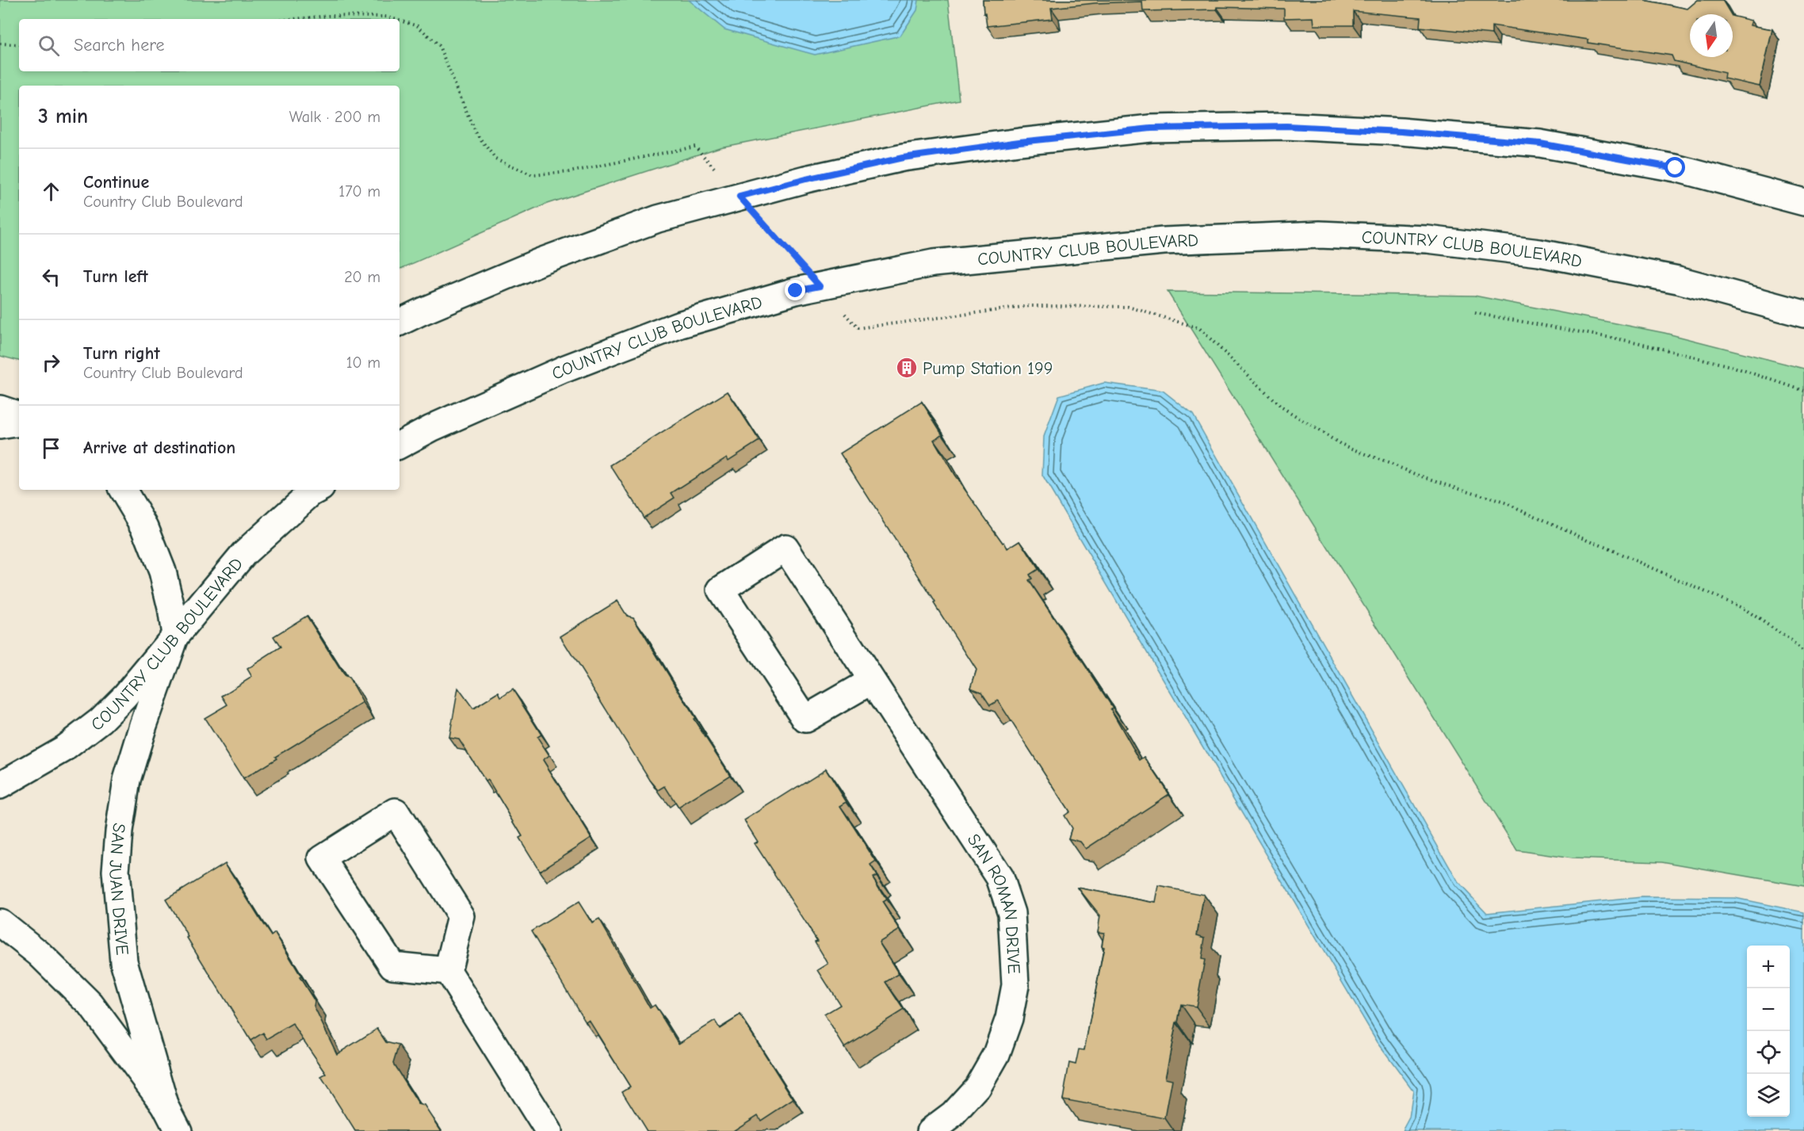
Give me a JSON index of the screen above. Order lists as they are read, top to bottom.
{
  "streets": {
    "street": ["COUNTRY CLUB BOULEVARD", "SAN JUAN DRIVE", "SAN ROMAN DRIVE"]
  },
  "crossings": [
    ["COUNTRY CLUB BOULEVARD", "SAN JUAN DRIVE"]
  ],
  "places": {
    "building": ["Pump Station 199"]
  },
  "north": "bottom",
  "page": {
    "search": "Search here",
    "heading": ["3 min", "Walk · 200 m"],
    "list": [
      ["Continue", "Country Club Boulevard", "170 m"],
      ["Turn left", "20 m"],
      ["Turn right", "Country Club Boulevard", "10 m"],
      "Arrive at destination"
    ],
    "map_buttons": ["+", "−"]
  }
}
